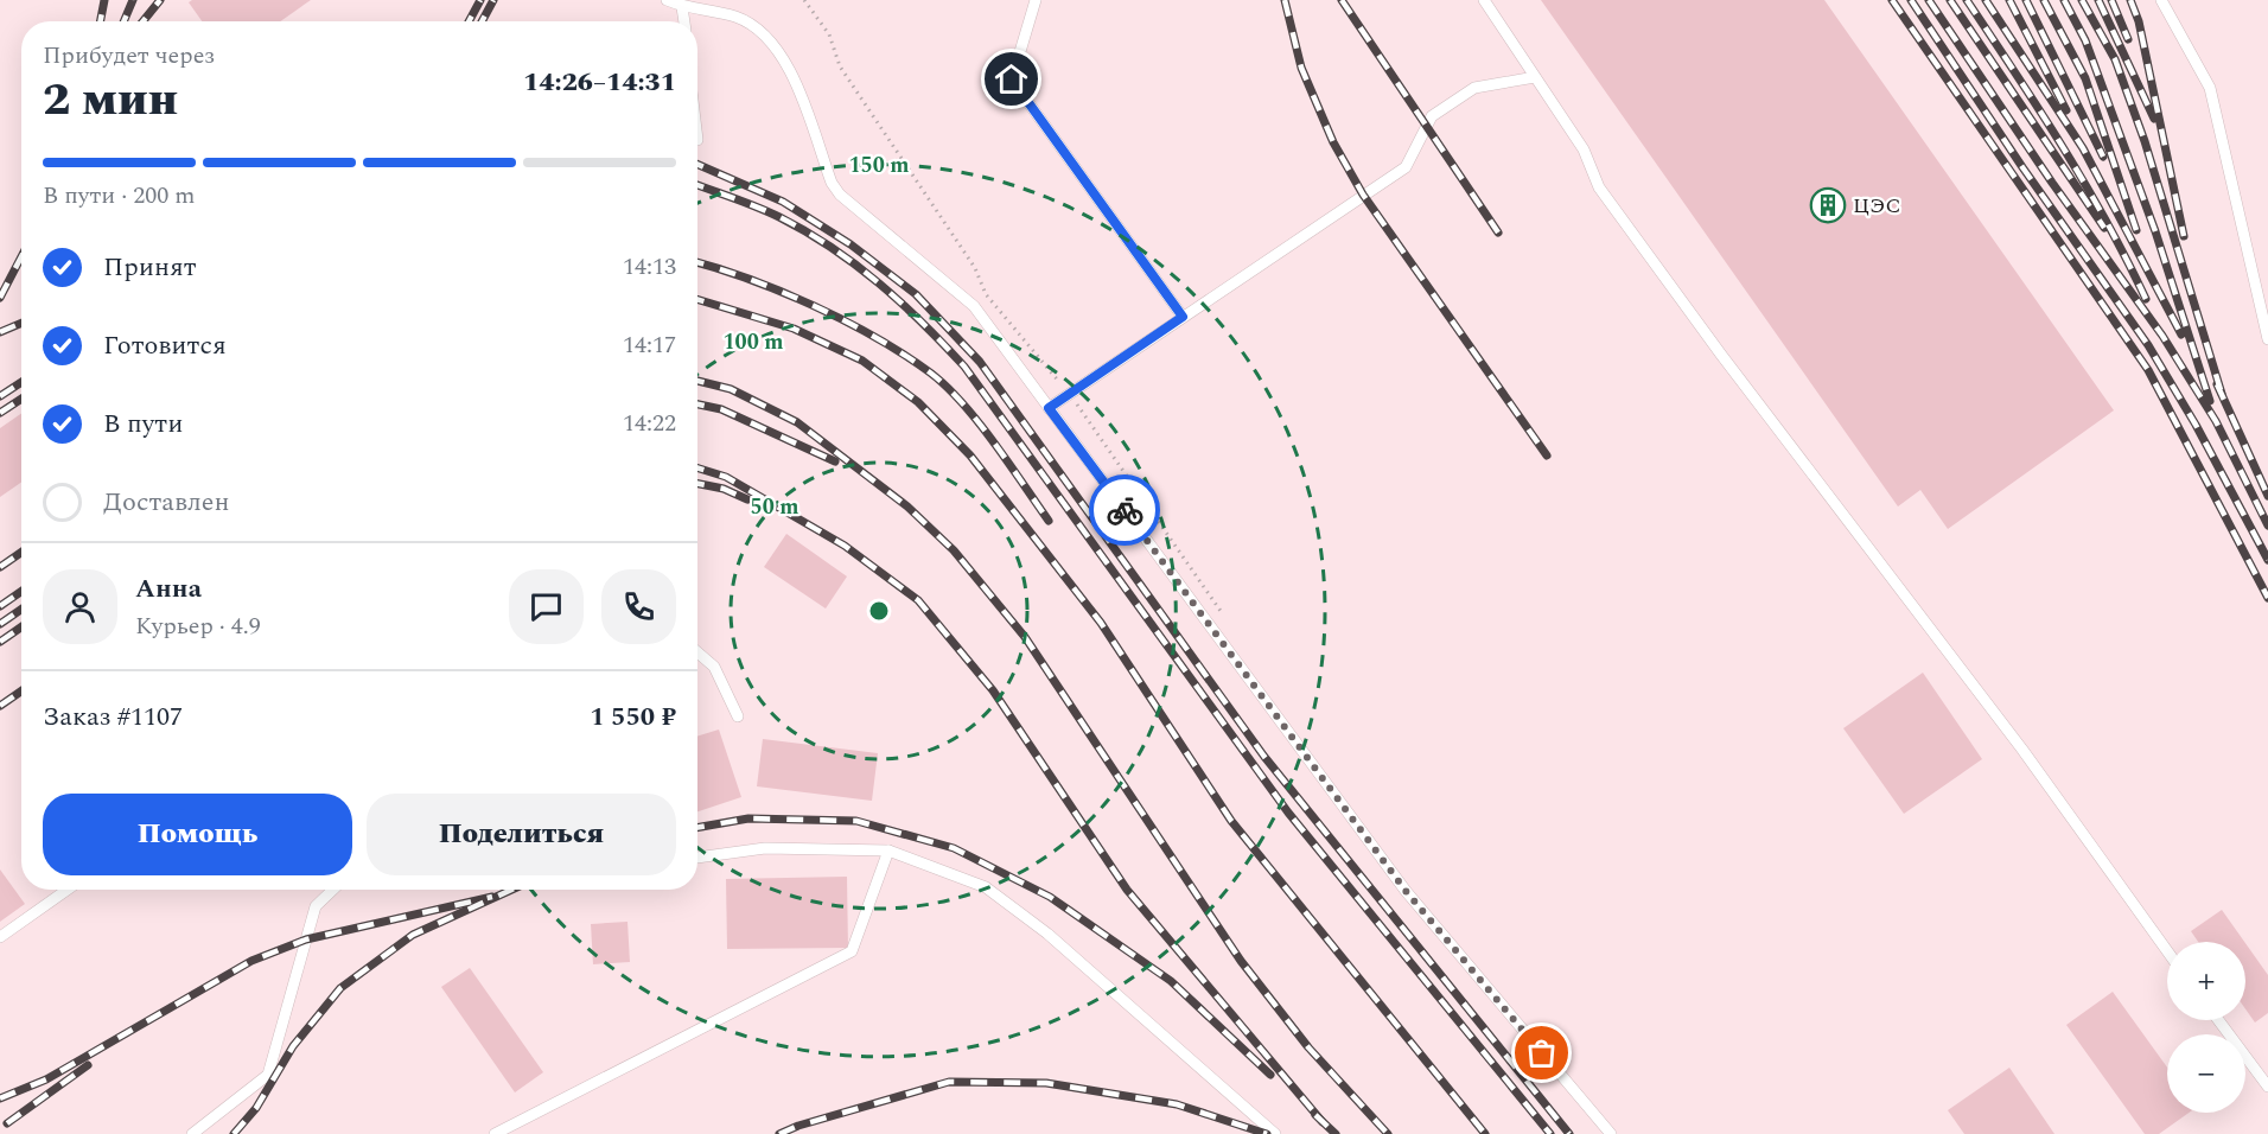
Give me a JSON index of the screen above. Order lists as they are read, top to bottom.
{
  "places": {
    "building": ["ЦЭС"]
  },
  "page": {
    "heading": ["2 мин", "Прибудет через", "14:26–14:31"],
    "panel": [
      "Анна",
      "Курьер · 4.9",
      "Заказ #1107",
      "1 550 ₽"
    ],
    "bar": "В пути · 200 m",
    "list": [
      ["Принят", "14:13"],
      ["Готовится", "14:17"],
      ["В пути", "14:22"],
      "Доставлен"
    ],
    "buttons": ["Помощь", "Поделиться"],
    "map_buttons": ["+", "−"]
  },
  "rings": ["150 m", "100 m", "50 m"]
}
